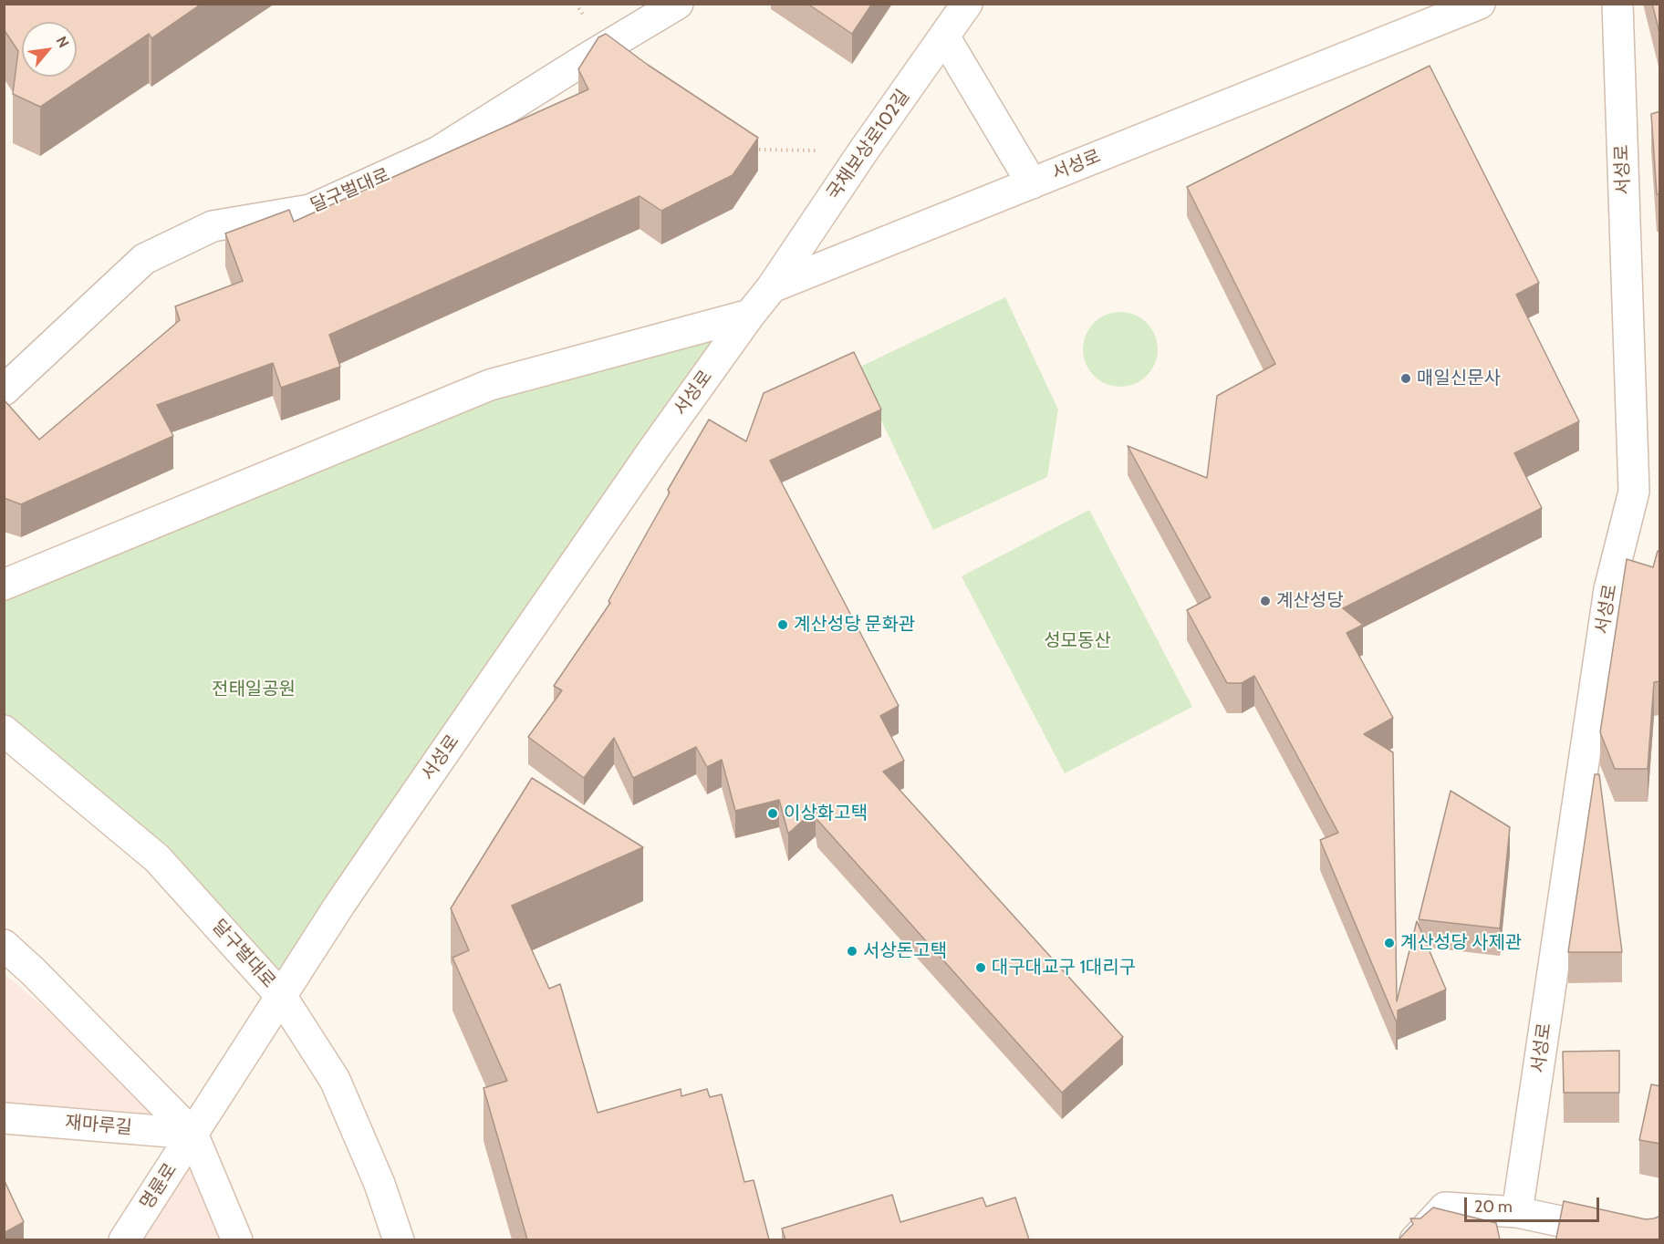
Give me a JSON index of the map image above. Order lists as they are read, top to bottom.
{
  "streets": {
    "street": [
      "국채보상로102길",
      "서성로",
      "달구벌대로",
      "재마루길",
      "명륜로"
    ]
  },
  "crossings": [
    ["국채보상로102길", "서성로"],
    ["서성로", "달구벌대로"],
    ["서성로", "재마루길"],
    ["서성로", "명륜로"],
    ["재마루길", "명륜로"]
  ],
  "parks": ["성모동산", "전태일공원"],
  "places": [
    "매일신문사",
    "계산성당",
    "계산성당 문화관",
    "이상화고택",
    "계산성당 사제관",
    "서상돈고택",
    "대구대교구 1대리구"
  ],
  "scale_bar": "20 m",
  "north": "top right"
}
